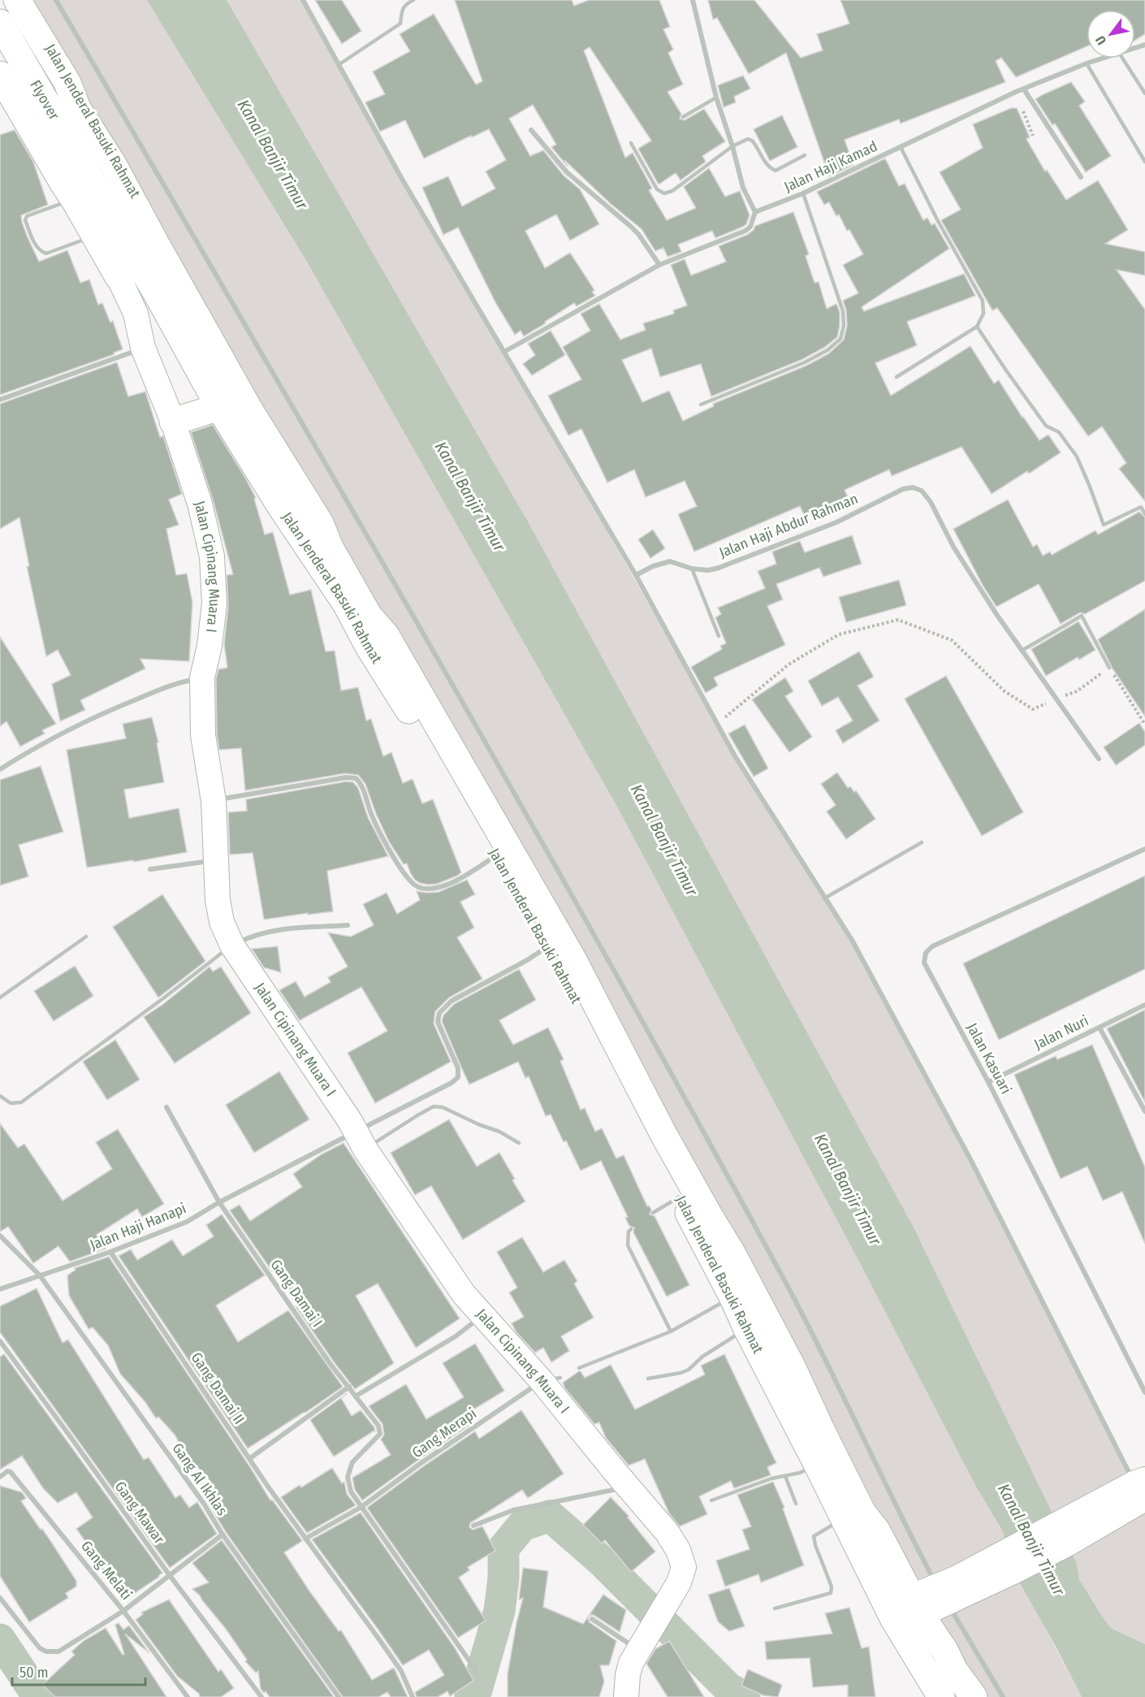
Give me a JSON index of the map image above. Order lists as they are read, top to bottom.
{
  "streets": {
    "main road": ["Flyover", "Jalan Jenderal Basuki Rahmat"],
    "street": [
      "Jalan Haji Kamad",
      "Jalan Haji Abdur Rahman",
      "Jalan Cipinang Muara I",
      "Jalan Nuri",
      "Jalan Kasuari",
      "Jalan Haji Hanapi",
      "Gang Damai I",
      "Gang Damai II",
      "Gang Merapi",
      "Gang Al Ikhlas",
      "Gang Mawar",
      "Gang Melati"
    ]
  },
  "crossings": [
    ["Flyover", "Jalan Jenderal Basuki Rahmat"],
    ["Jalan Jenderal Basuki Rahmat", "Jalan Cipinang Muara I"],
    ["Jalan Jenderal Basuki Rahmat", "Jalan Haji Hanapi"],
    ["Jalan Cipinang Muara I", "Jalan Haji Hanapi"],
    ["Jalan Cipinang Muara I", "Gang Merapi"],
    ["Jalan Nuri", "Jalan Kasuari"],
    ["Jalan Haji Hanapi", "Gang Damai I"],
    ["Jalan Haji Hanapi", "Gang Damai II"],
    ["Jalan Haji Hanapi", "Gang Al Ikhlas"],
    ["Gang Damai I", "Gang Merapi"],
    ["Gang Damai II", "Gang Merapi"]
  ],
  "water": ["Kanal Banjir Timur"],
  "scale_bar": "50 m",
  "north": "bottom left"
}
